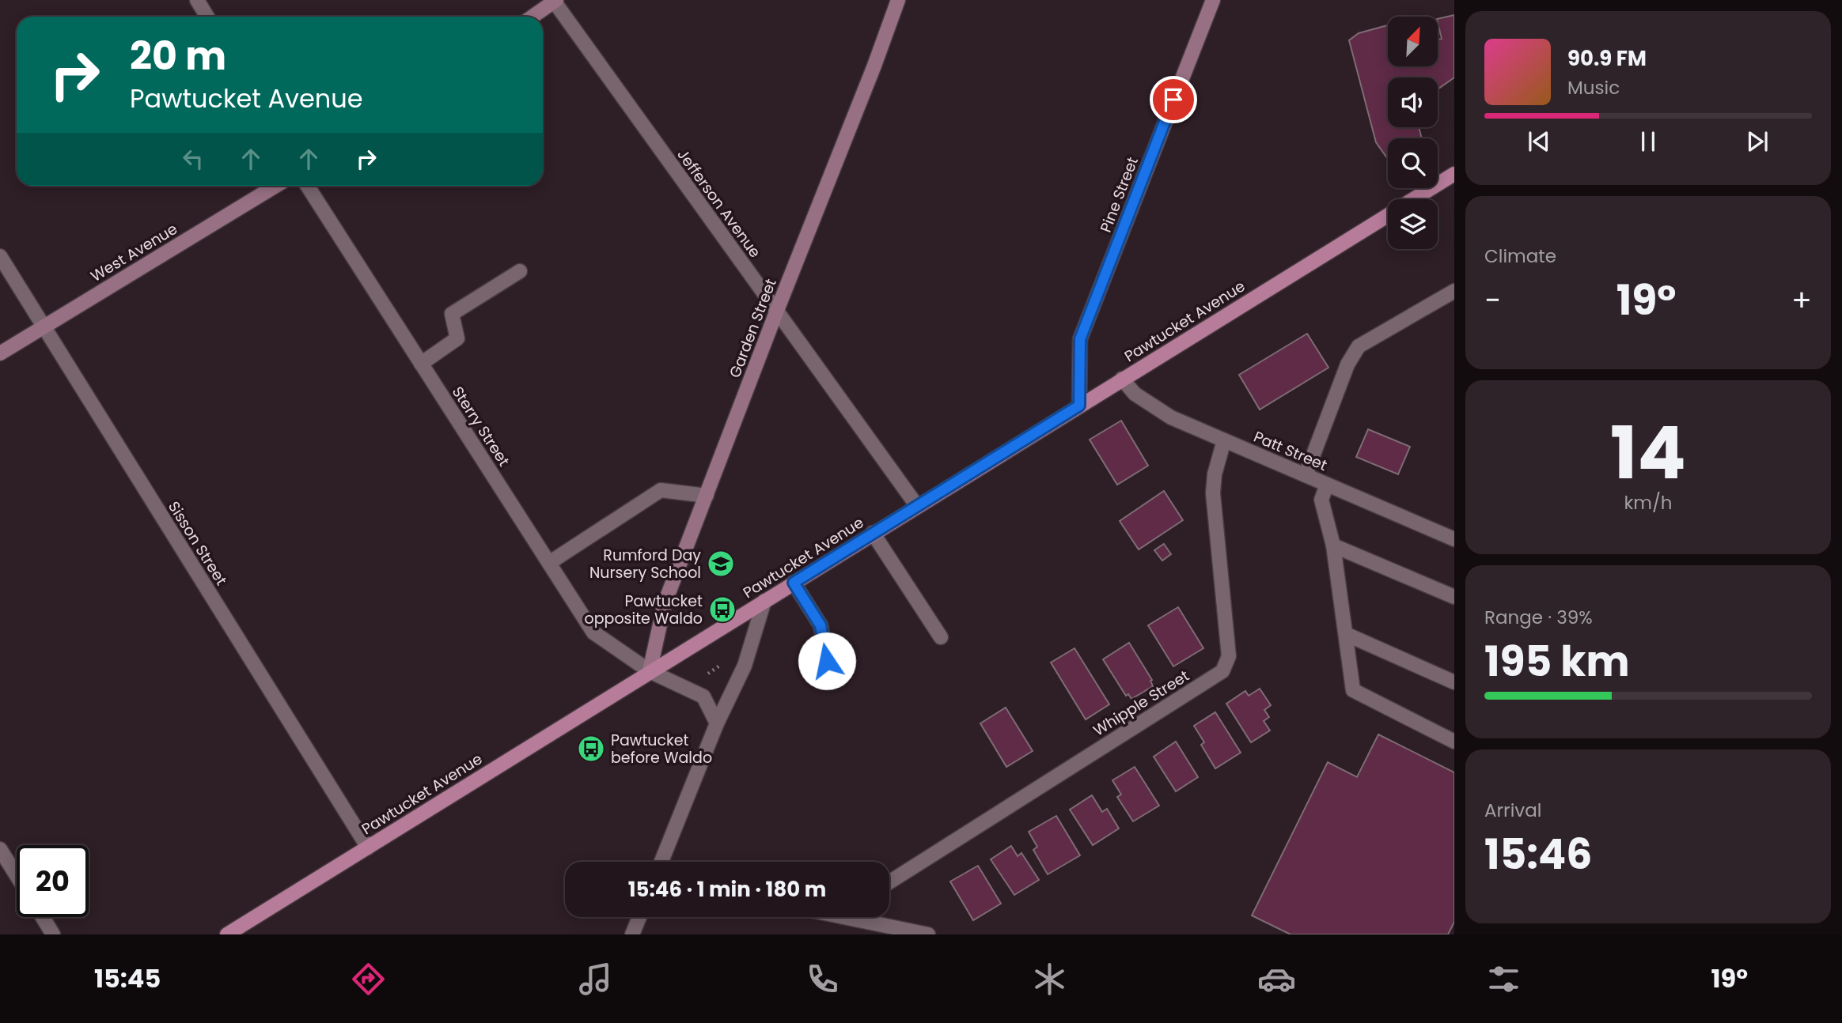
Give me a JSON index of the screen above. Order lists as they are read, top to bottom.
{
  "streets": {
    "main road": [
      "Pine Street",
      "West Avenue",
      "Pawtucket Avenue",
      "Garden Street"
    ],
    "street": [
      "Jefferson Avenue",
      "Sterry Street",
      "Patt Street",
      "Sisson Street",
      "Whipple Street"
    ]
  },
  "crossings": [
    ["Pine Street", "Pawtucket Avenue"],
    ["Jefferson Avenue", "Pawtucket Avenue"],
    ["Jefferson Avenue", "Garden Street"],
    ["West Avenue", "Sisson Street"],
    ["Pawtucket Avenue", "Garden Street"],
    ["Pawtucket Avenue", "Sterry Street"],
    ["Pawtucket Avenue", "Patt Street"],
    ["Pawtucket Avenue", "Sisson Street"],
    ["Garden Street", "Sterry Street"],
    ["Patt Street", "Whipple Street"]
  ],
  "places": {
    "school or university": ["Rumford Day Nursery School"],
    "bus stop": ["Pawtucket opposite Waldo", "Pawtucket before Waldo"]
  },
  "north": "top right",
  "page": {
    "turn": ["20 m", "Pawtucket Avenue"],
    "song": ["90.9 FM", "Music"],
    "tile": [
      "Climate",
      ["14", "km/h"],
      ["Range · 39%", "195 km"],
      ["Arrival", "15:46"]
    ],
    "heat": ["−", "19°", "+"],
    "limit": "20",
    "trip": "15:46 · 1 min · 180 m",
    "tabs": ["15:45", "19°"]
  }
}
